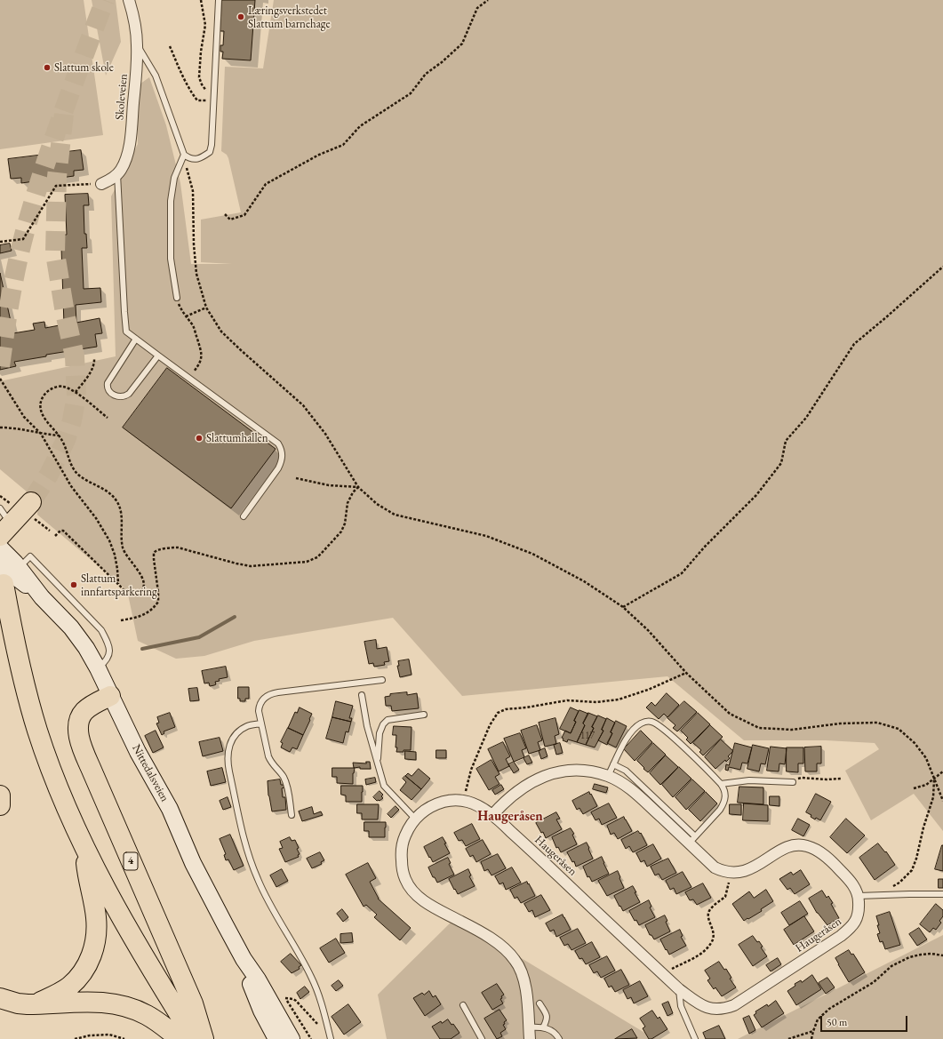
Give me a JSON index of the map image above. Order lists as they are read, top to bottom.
{
  "streets": {
    "highway": ["4"],
    "main road": ["Nittedalsveien"],
    "street": ["Skoleveien", "Haugeråsen"]
  },
  "crossings": [
    ["Nittedalsveien", "4"]
  ],
  "districts": ["Haugeråsen"],
  "places": [
    "Læringsverkstedet Slattum barnehage",
    "Slattum skole",
    "Slattumhallen",
    "Slattum innfartsparkering"
  ],
  "house_numbers": ["117"],
  "scale_bar": "50 m"
}
